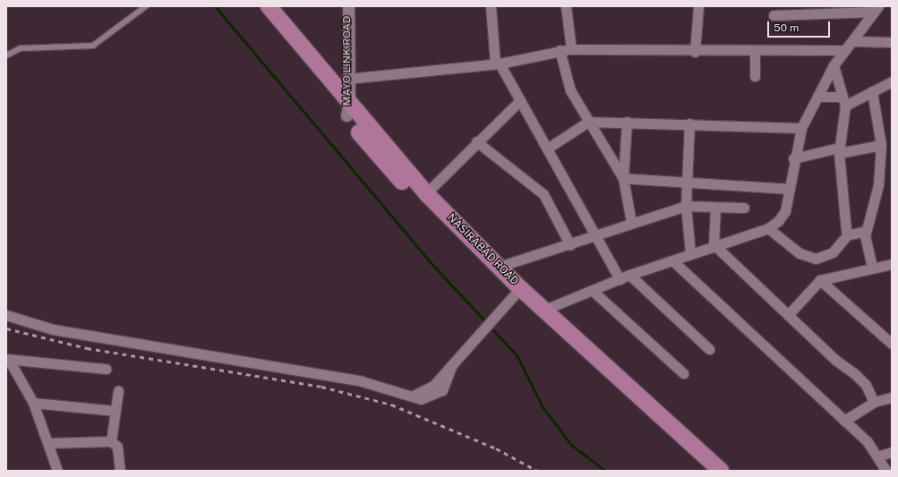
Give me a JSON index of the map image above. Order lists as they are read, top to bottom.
{
  "streets": {
    "highway": ["NASIRABAD ROAD"],
    "street": ["MAYO LINK ROAD"]
  },
  "crossings": [
    ["MAYO LINK ROAD", "NASIRABAD ROAD"]
  ],
  "scale_bar": "50 m"
}
